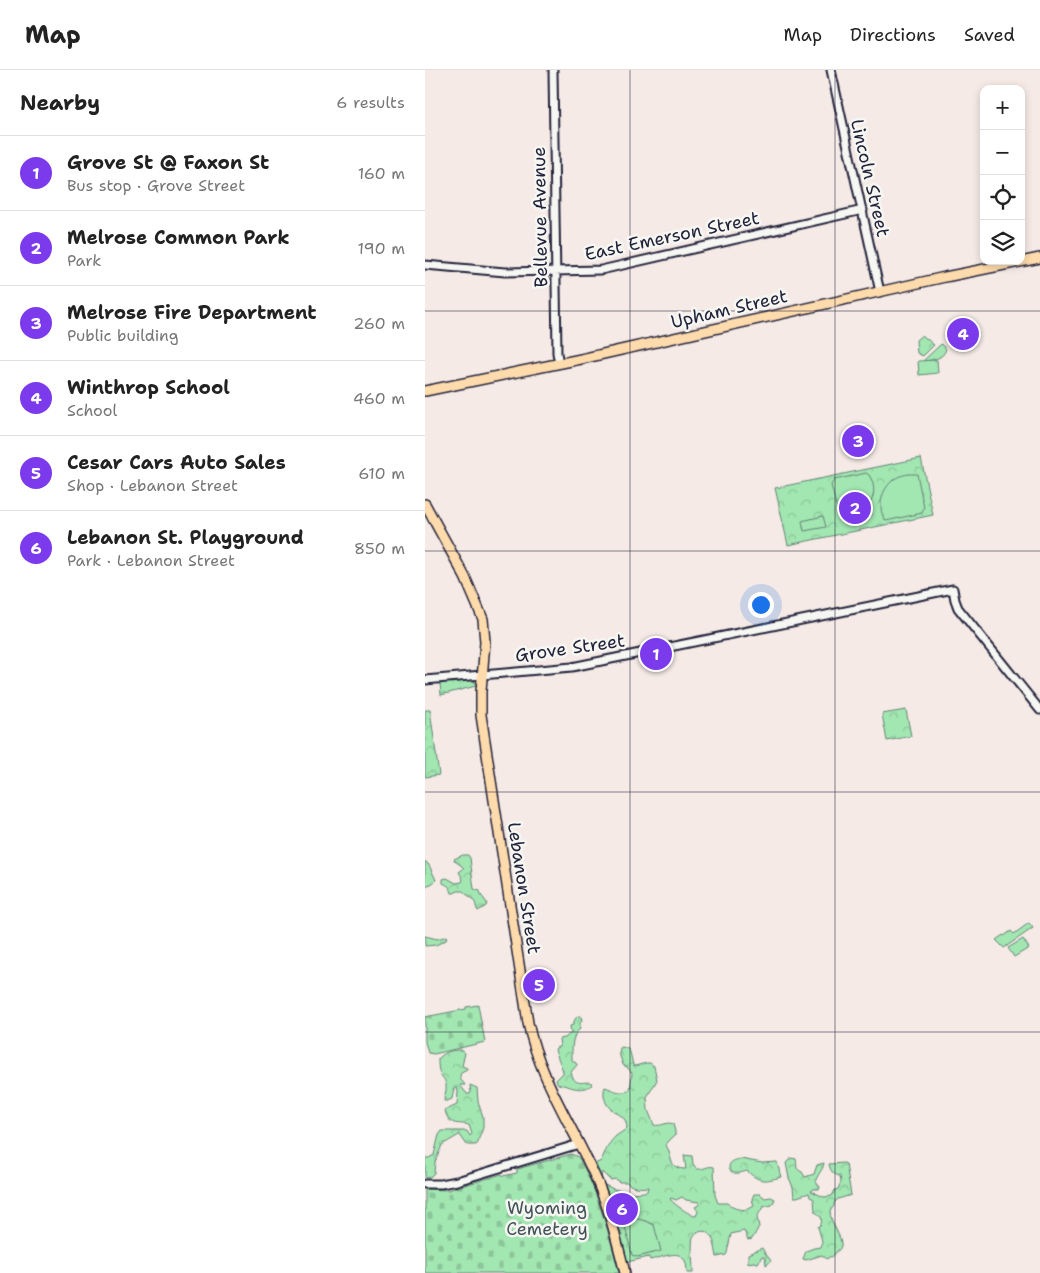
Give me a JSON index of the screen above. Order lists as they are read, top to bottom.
{
  "streets": {
    "main road": ["Upham Street", "Lebanon Street"],
    "street": [
      "Lincoln Street",
      "Bellevue Avenue",
      "East Emerson Street",
      "Grove Street"
    ]
  },
  "crossings": [
    ["Lincoln Street", "East Emerson Street"],
    ["Lincoln Street", "Upham Street"],
    ["Bellevue Avenue", "East Emerson Street"],
    ["Bellevue Avenue", "Upham Street"],
    ["Grove Street", "Lebanon Street"]
  ],
  "parks": ["Wyoming Cemetery"],
  "page": {
    "header": "Map",
    "nav": ["Map", "Directions", "Saved"],
    "heading": ["Nearby", "6 results"],
    "map_buttons": ["+", "−"],
    "list": [
      {
        "mark": "1",
        "name": "Grove St @ Faxon St",
        "note": "Bus stop · Grove Street",
        "value": "160 m"
      },
      {
        "mark": "2",
        "name": "Melrose Common Park",
        "note": "Park",
        "value": "190 m"
      },
      {
        "mark": "3",
        "name": "Melrose Fire Department",
        "note": "Public building",
        "value": "260 m"
      },
      {
        "mark": "4",
        "name": "Winthrop School",
        "note": "School",
        "value": "460 m"
      },
      {
        "mark": "5",
        "name": "Cesar Cars Auto Sales",
        "note": "Shop · Lebanon Street",
        "value": "610 m"
      },
      {
        "mark": "6",
        "name": "Lebanon St. Playground",
        "note": "Park · Lebanon Street",
        "value": "850 m"
      }
    ],
    "pins": [
      "4",
      "3",
      "2",
      "1",
      "5",
      "6"
    ]
  }
}
